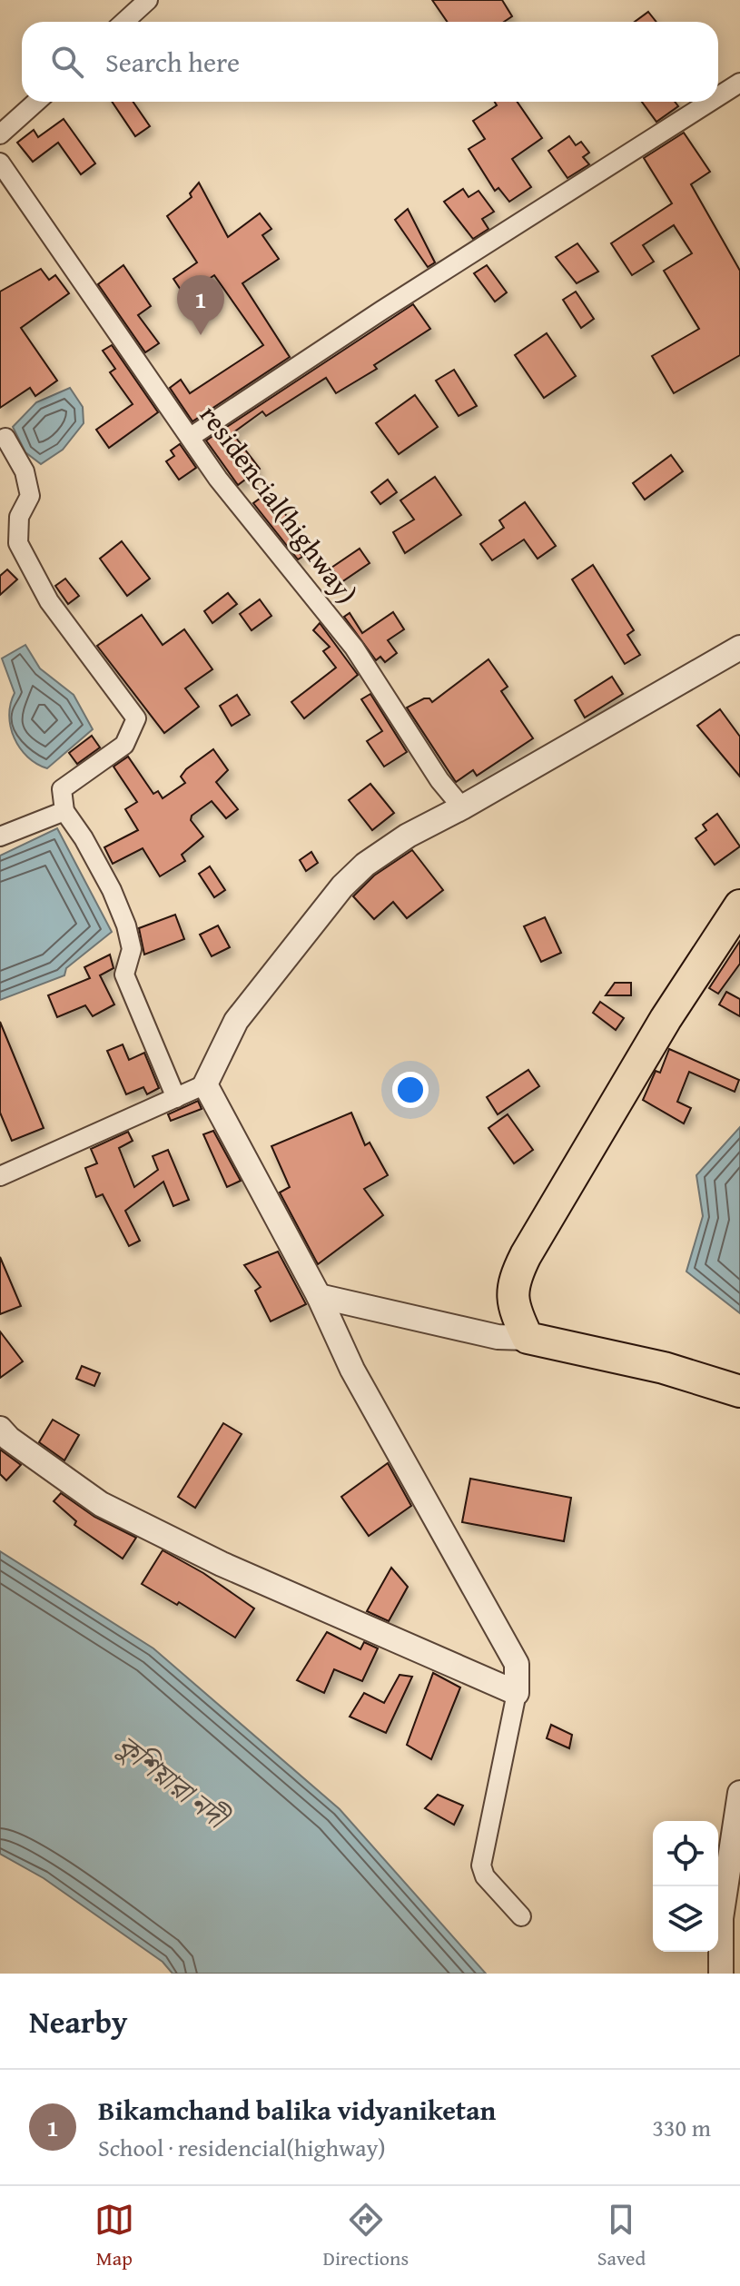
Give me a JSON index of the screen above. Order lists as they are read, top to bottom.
{
  "streets": {
    "street": ["residencial(highway)"]
  },
  "water": ["কুশিয়ারা নদী"],
  "page": {
    "search": "Search here",
    "pins": "1",
    "heading": "Nearby",
    "list": [
      {
        "mark": "1",
        "name": "Bikamchand balika vidyaniketan",
        "note": "School · residencial(highway)",
        "value": "330 m"
      }
    ],
    "nav": ["Map", "Directions", "Saved"]
  }
}
